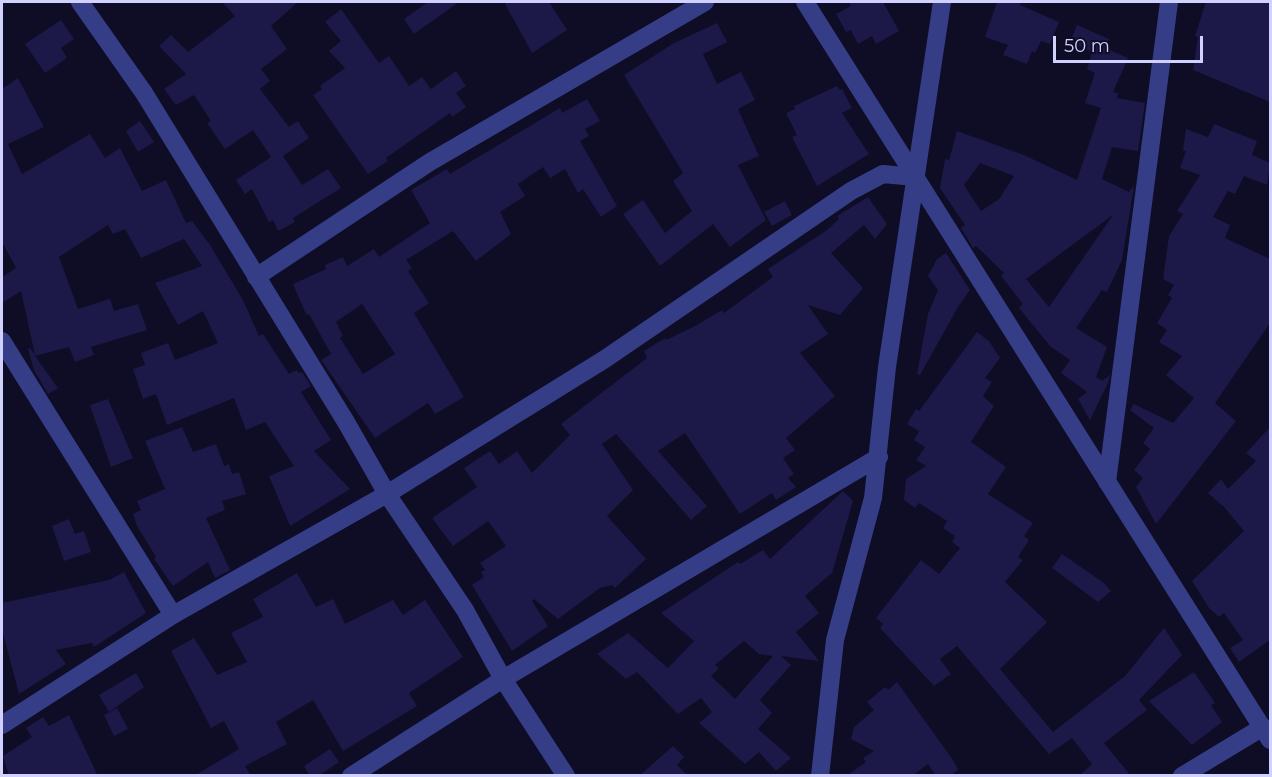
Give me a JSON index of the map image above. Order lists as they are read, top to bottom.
{
  "scale_bar": "50 m"
}
